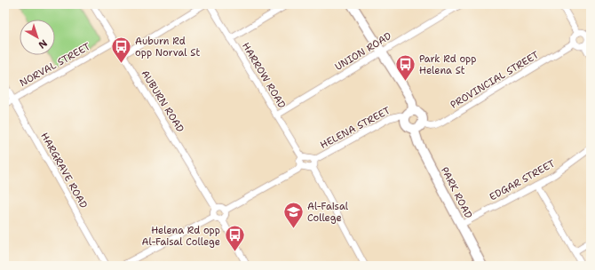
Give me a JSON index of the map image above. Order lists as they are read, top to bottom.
{
  "streets": {
    "street": [
      "UNION ROAD",
      "NORVAL STREET",
      "HARROW ROAD",
      "PROVINCIAL STREET",
      "AUBURN ROAD",
      "HELENA STREET",
      "HARGRAVE ROAD",
      "EDGAR STREET",
      "PARK ROAD"
    ]
  },
  "crossings": [
    ["UNION ROAD", "HARROW ROAD"],
    ["NORVAL STREET", "AUBURN ROAD"],
    ["NORVAL STREET", "HARGRAVE ROAD"],
    ["HARROW ROAD", "HELENA STREET"],
    ["PROVINCIAL STREET", "HELENA STREET"],
    ["PROVINCIAL STREET", "PARK ROAD"],
    ["HELENA STREET", "PARK ROAD"],
    ["EDGAR STREET", "PARK ROAD"]
  ],
  "places": {
    "bus stop": ["Auburn Rd opp Norval St", "Park Rd opp Helena St", "Helena Rd opp Al-Faisal College"],
    "school or university": ["Al-Faisal College"]
  },
  "north": "bottom right"
}
